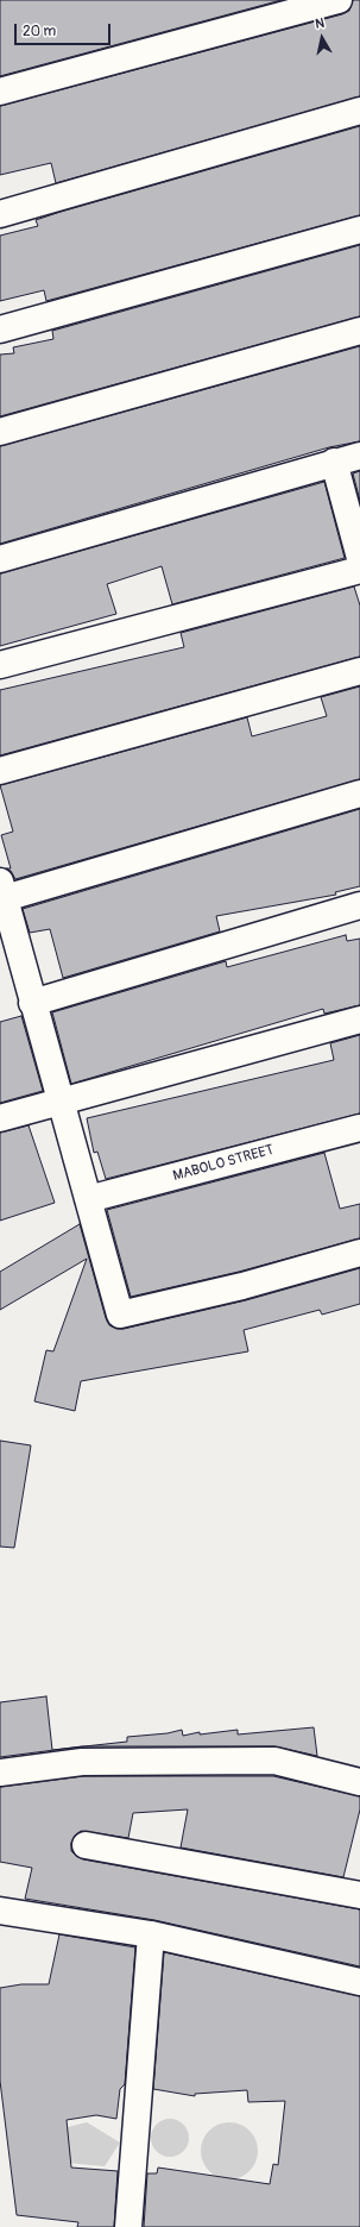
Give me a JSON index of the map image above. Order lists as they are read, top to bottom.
{
  "streets": {
    "street": ["MABOLO STREET"]
  },
  "scale_bar": "20 m",
  "north": "top"
}
